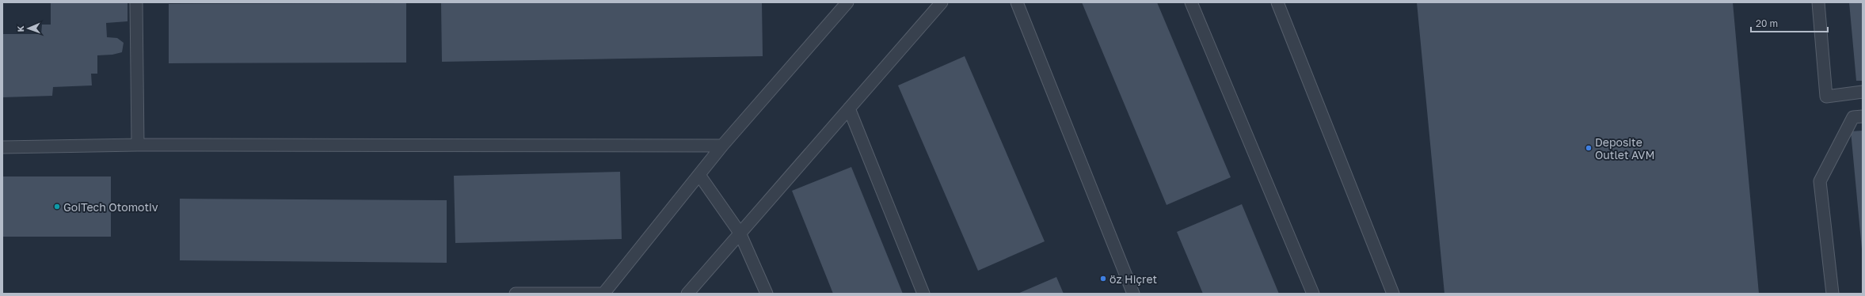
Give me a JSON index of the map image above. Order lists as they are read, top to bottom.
{
  "places": ["Deposite Outlet AVM", "GoiTech Otomotiv", "öz Hiçret"],
  "scale_bar": "20 m",
  "north": "left"
}
